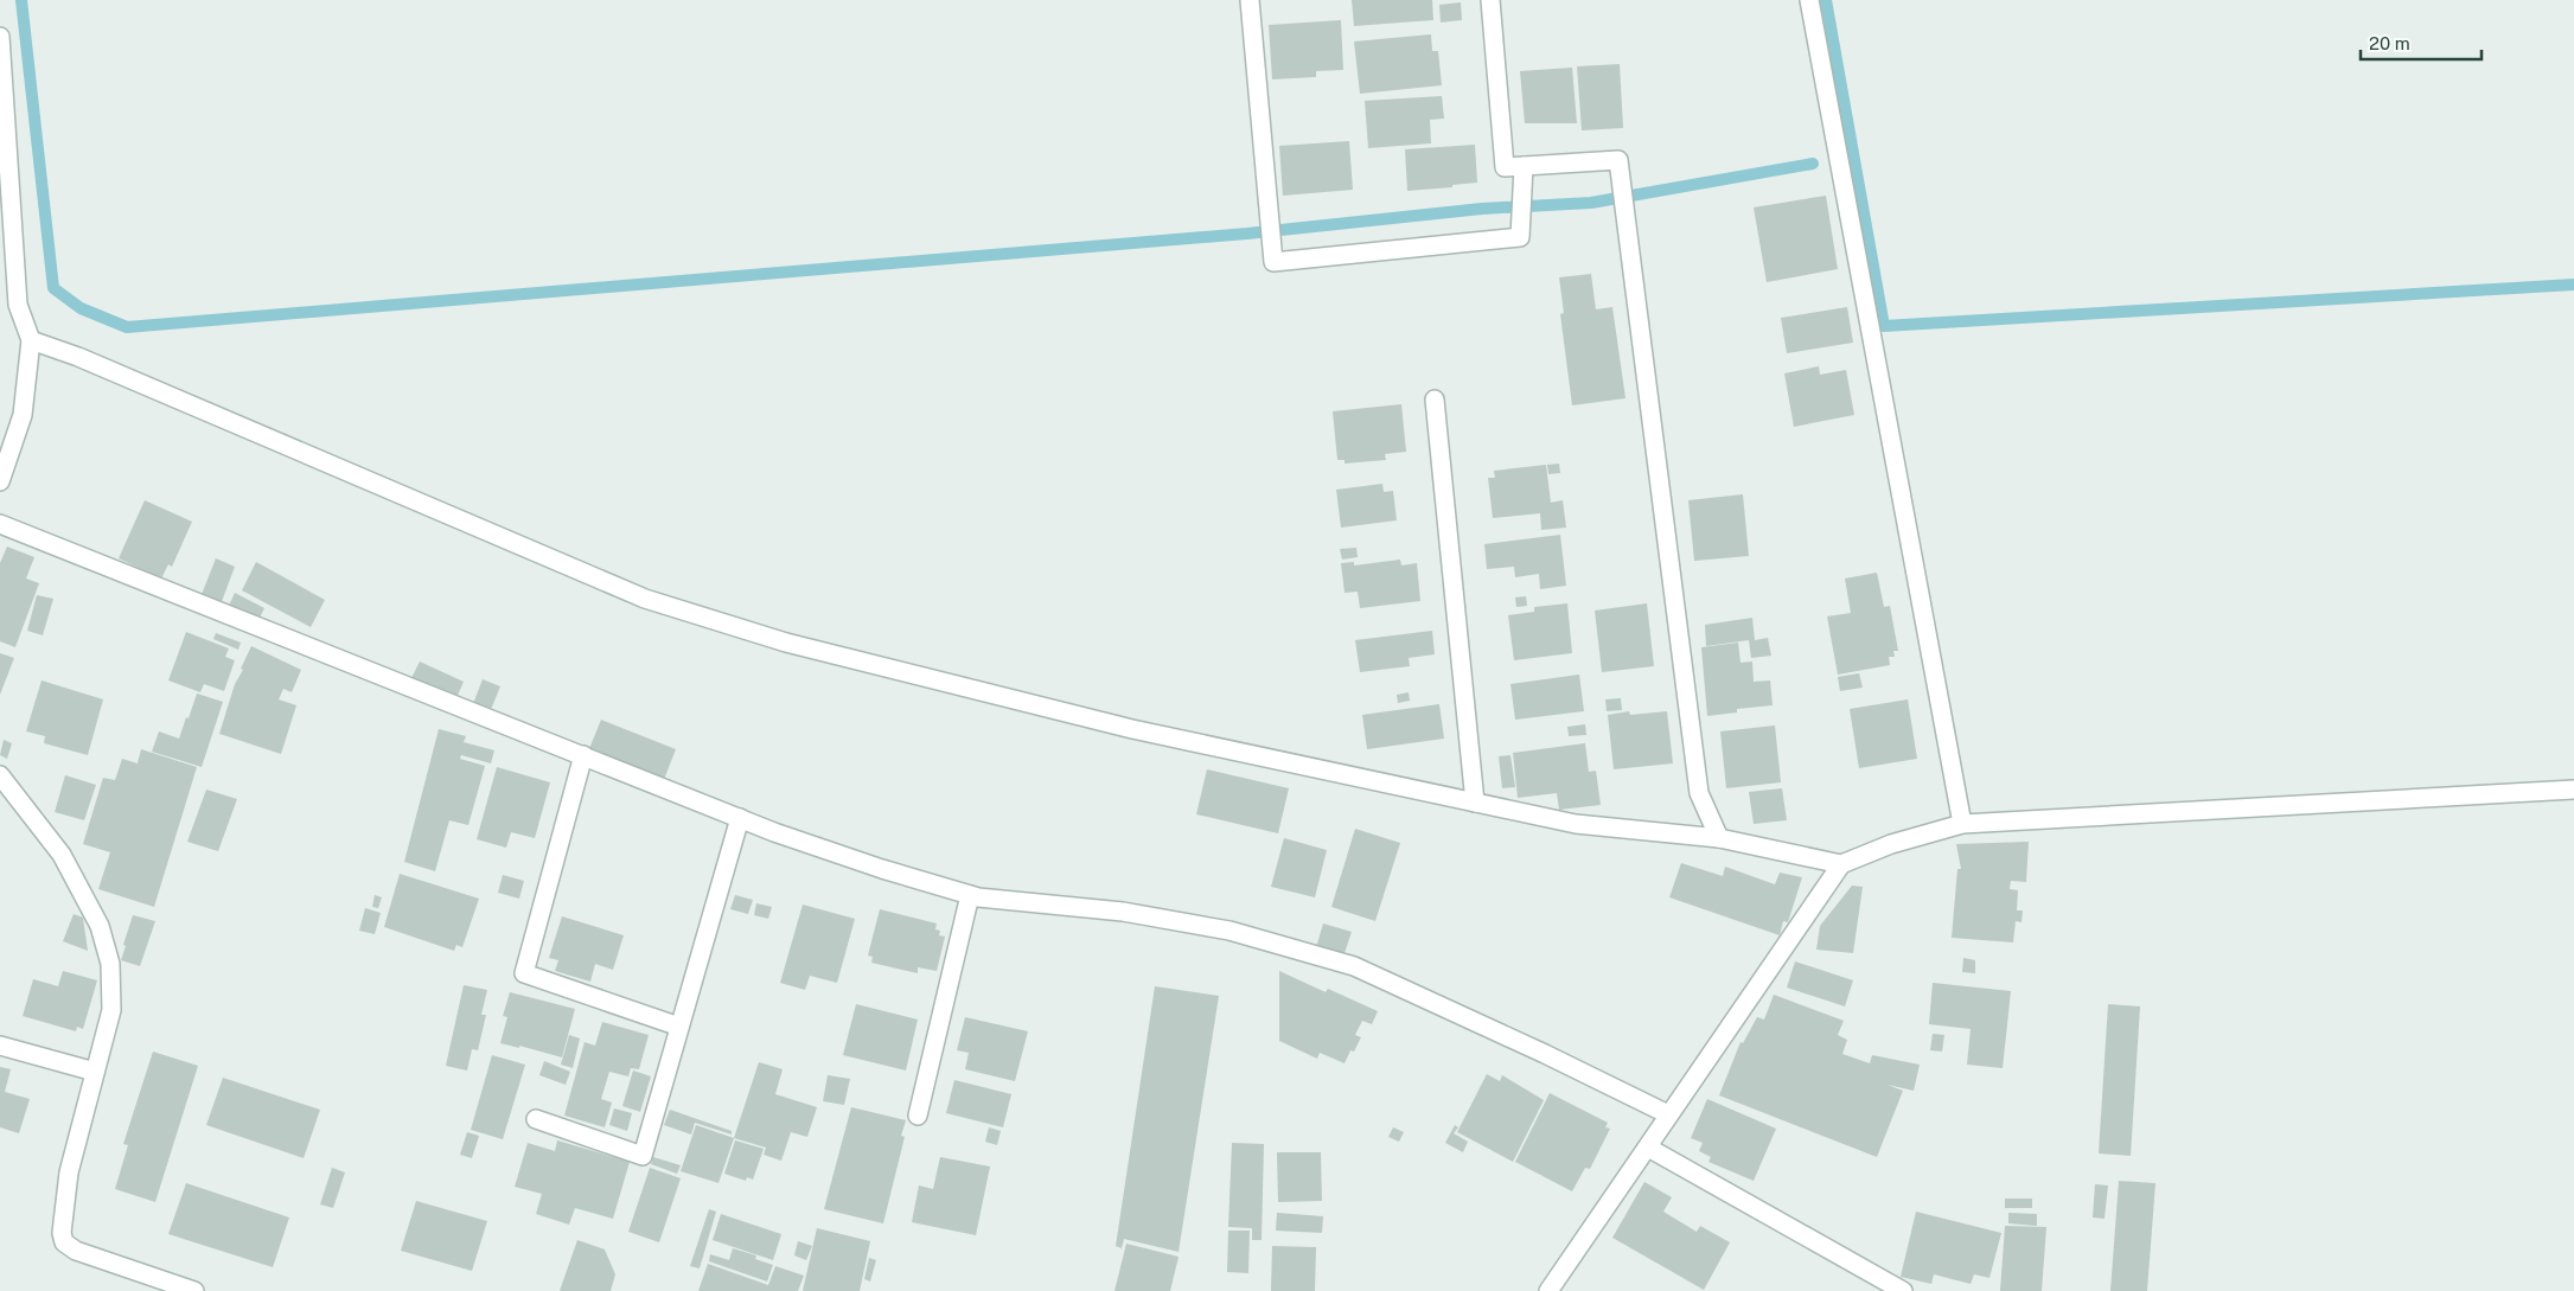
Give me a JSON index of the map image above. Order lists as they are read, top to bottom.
{
  "scale_bar": "20 m"
}
